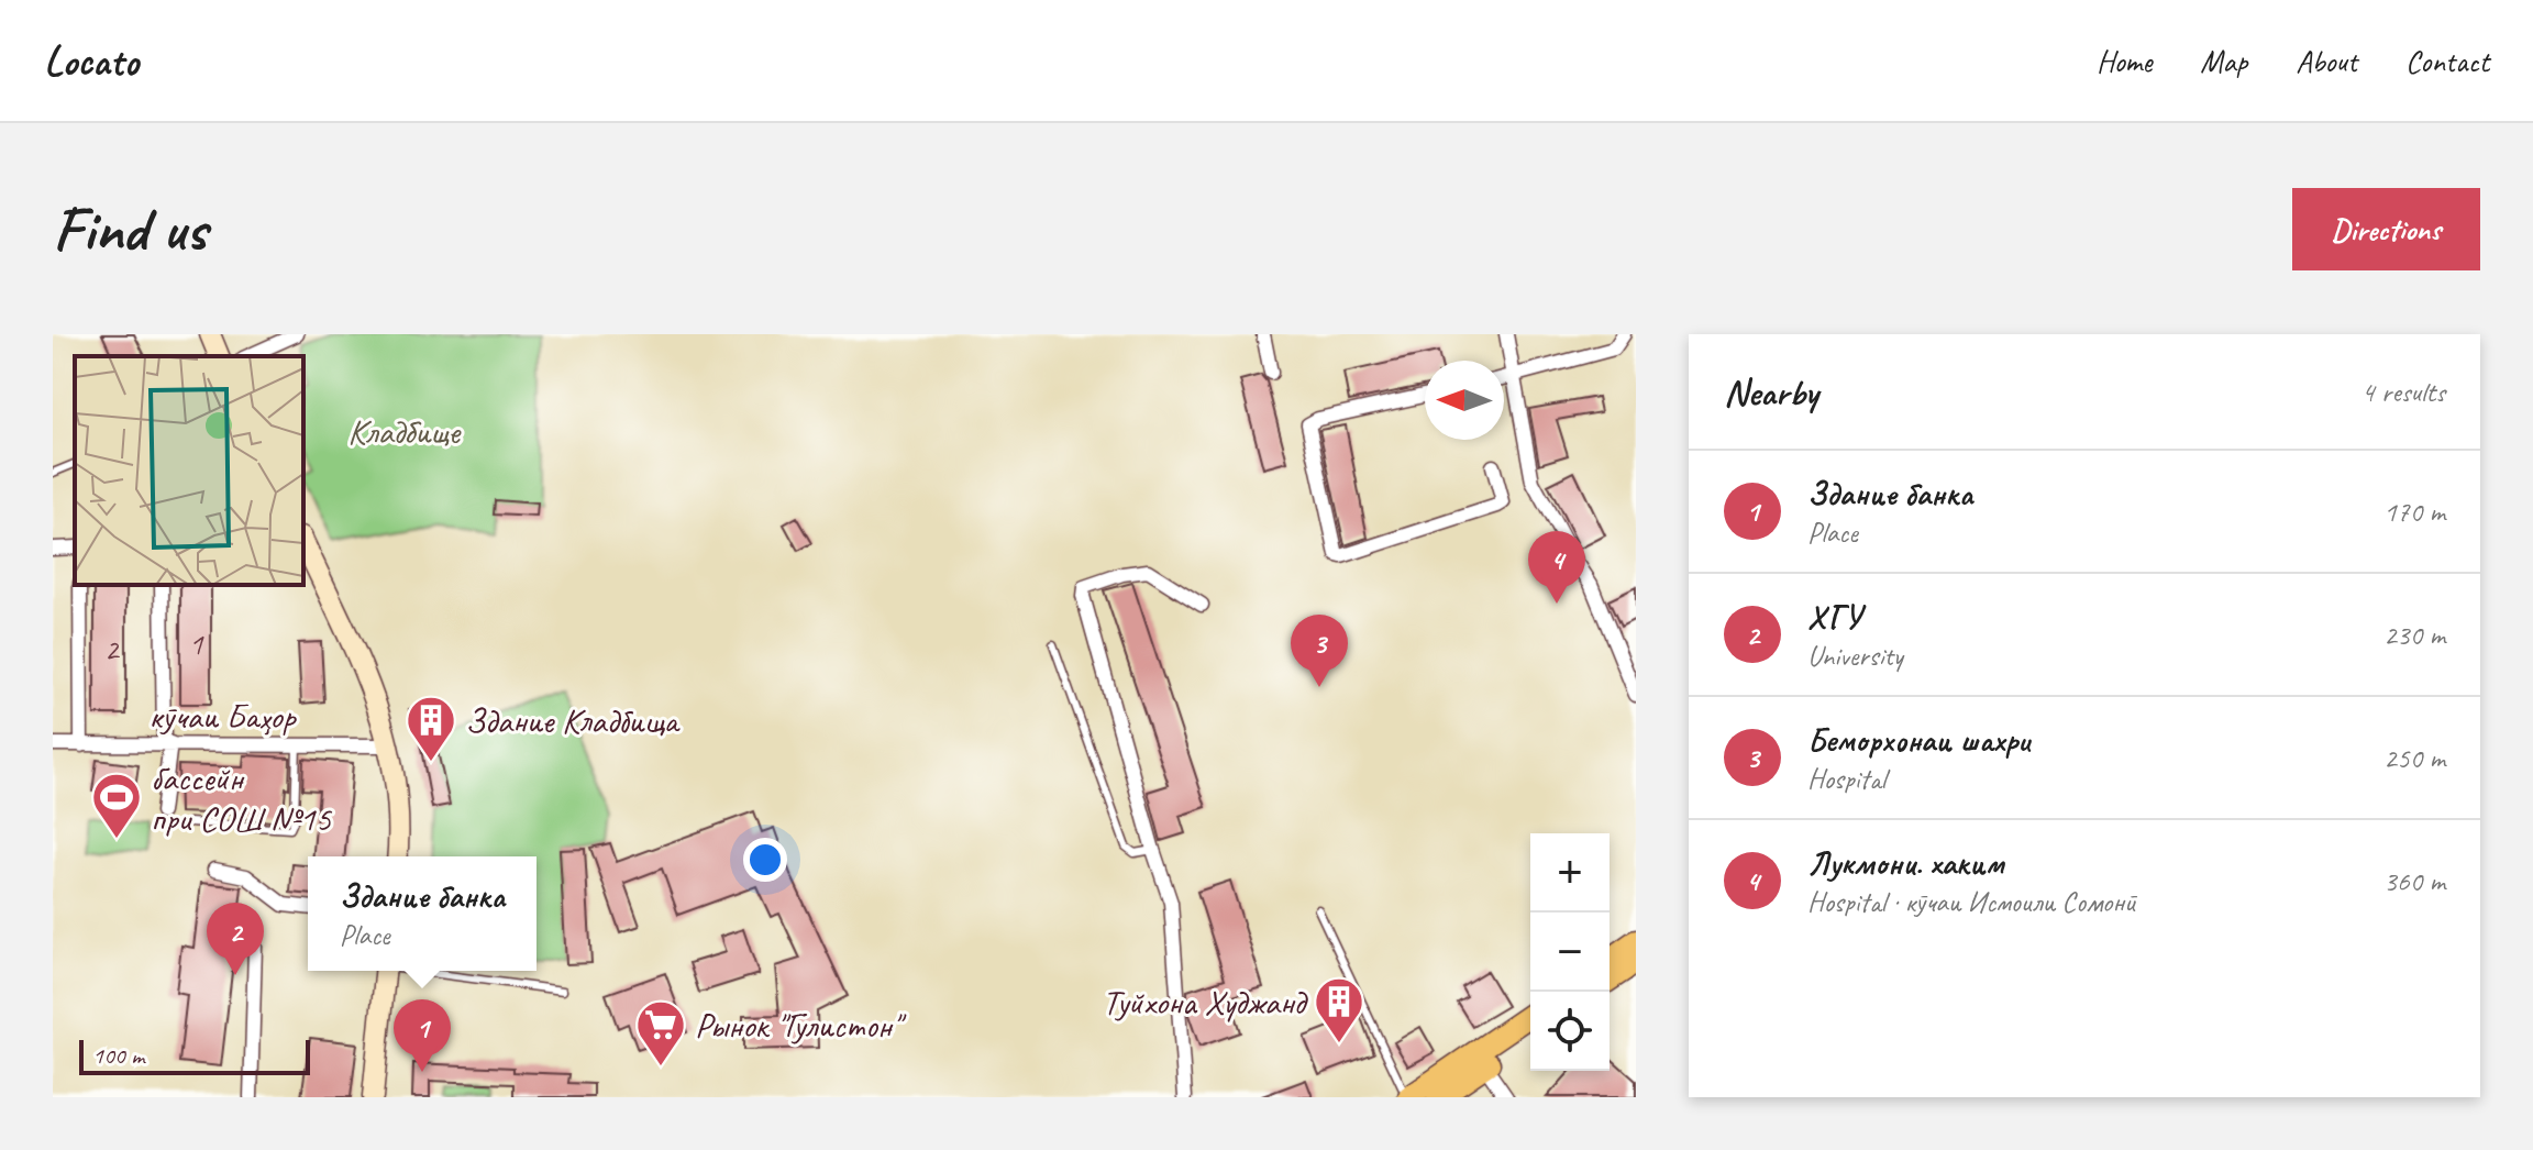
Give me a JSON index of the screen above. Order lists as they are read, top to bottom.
{
  "streets": {
    "street": ["кӯчаи Баҳор"]
  },
  "parks": ["Кладбище"],
  "places": {
    "building": ["Здание Кладбища", "Туйхона Худжанд"],
    "sports": ["бассейн при СОШ №15"],
    "supermarket": ["Рынок \"Гулистон\""]
  },
  "house_numbers": ["1", "2"],
  "scale_bar": "100 m",
  "north": "left",
  "page": {
    "header": "Locato",
    "nav": [
      "Home",
      "Map",
      "About",
      "Contact"
    ],
    "buttons": "Directions",
    "title": "Find us",
    "heading": ["Nearby", "4 results"],
    "list": [
      {
        "mark": "1",
        "name": "Здание банка",
        "note": "Place",
        "value": "170 m"
      },
      {
        "mark": "2",
        "name": "ХГУ",
        "note": "University",
        "value": "230 m"
      },
      {
        "mark": "3",
        "name": "Беморхонаи шахри",
        "note": "Hospital",
        "value": "250 m"
      },
      {
        "mark": "4",
        "name": "Лукмони. хаким",
        "note": "Hospital · кӯчаи Исмоили Сомонӣ",
        "value": "360 m"
      }
    ],
    "pins": [
      "4",
      "3",
      "2",
      "1"
    ],
    "map_buttons": ["+", "−"],
    "popup": ["Здание банка", "Place"],
    "scale": "100 m"
  }
}
